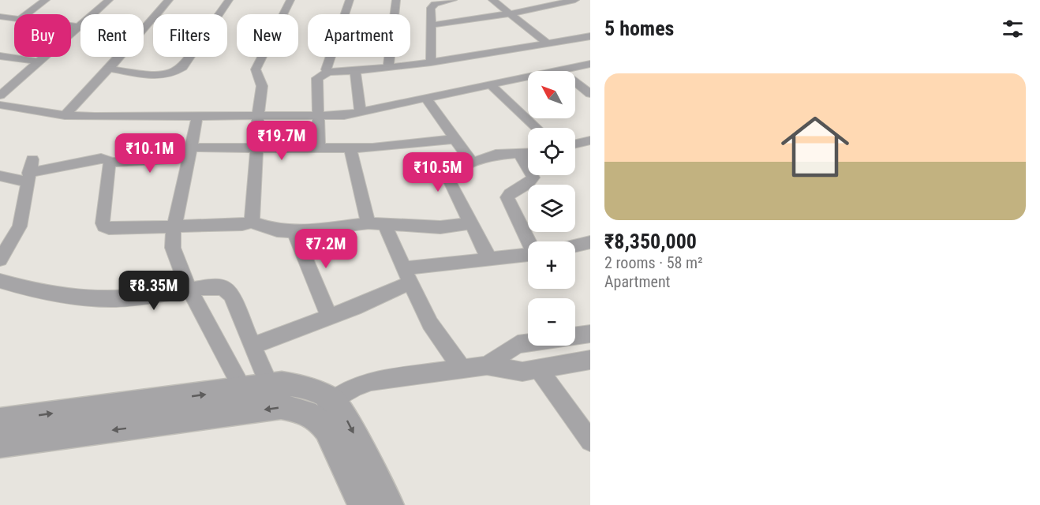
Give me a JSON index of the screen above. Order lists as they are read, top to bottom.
{
  "north": "top left",
  "page": {
    "heading": "5 homes",
    "chip": [
      "Buy",
      "Rent",
      "Filters",
      "New",
      "Apartment"
    ],
    "list": [
      {
        "name": "₹8,350,000",
        "note": "2 rooms · 58 m² · Apartment"
      }
    ],
    "map_buttons": ["+", "−"],
    "price": [
      "₹19.7M",
      "₹10.1M",
      "₹10.5M",
      "₹7.2M",
      "₹8.35M"
    ]
  }
}
